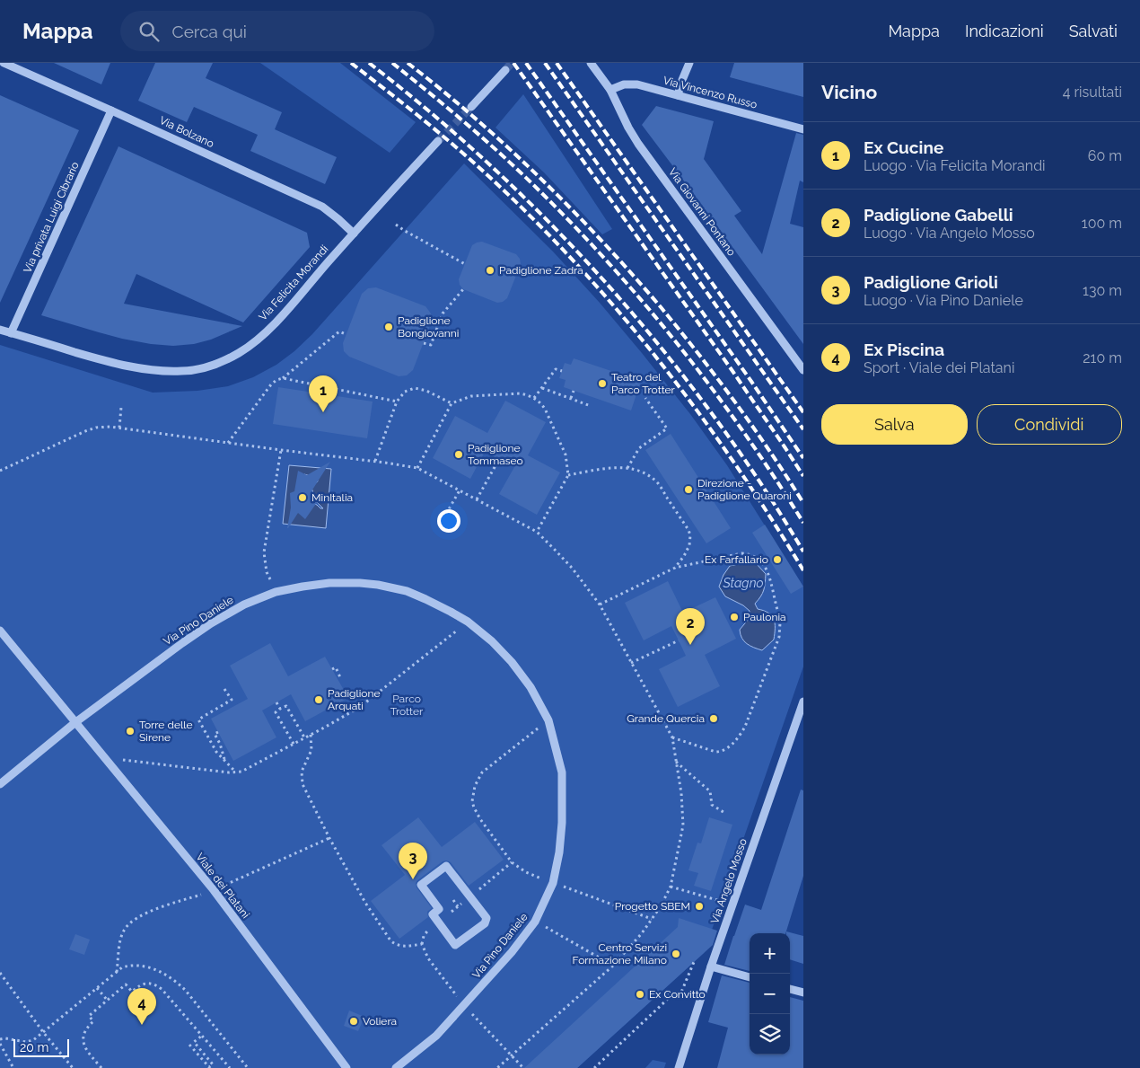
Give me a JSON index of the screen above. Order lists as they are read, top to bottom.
{
  "streets": {
    "street": [
      "Via Vincenzo Russo",
      "Via Bolzano",
      "Via Giovanni Pontano",
      "Via privata Luigi Cibrario",
      "Via Felicita Morandi",
      "Via Pino Daniele",
      "Via Angelo Mosso",
      "Viale dei Platani"
    ]
  },
  "crossings": [
    ["Via Vincenzo Russo", "Via Giovanni Pontano"],
    ["Via Bolzano", "Via privata Luigi Cibrario"],
    ["Via Bolzano", "Via Felicita Morandi"],
    ["Via privata Luigi Cibrario", "Via Felicita Morandi"],
    ["Via Pino Daniele", "Viale dei Platani"]
  ],
  "water": ["Stagno"],
  "parks": ["Parco Trotter"],
  "places": [
    "Padiglione Zadra",
    "Padiglione Bongiovanni",
    "Teatro del Parco Trotter",
    "Padiglione Tommaseo",
    "Direzione - Padiglione Quaroni",
    "MinItalia",
    "Ex Farfallario",
    "Paulonia",
    "Padiglione Arquati",
    "Grande Quercia",
    "Torre delle Sirene",
    "Progetto SBEM",
    "Centro Servizi Formazione Milano",
    "Ex Convitto",
    "Voliera"
  ],
  "scale_bar": "20 m",
  "page": {
    "header": "Mappa",
    "search": "Cerca qui",
    "nav": ["Mappa", "Indicazioni", "Salvati"],
    "heading": ["Vicino", "4 risultati"],
    "list": [
      {
        "mark": "1",
        "name": "Ex Cucine",
        "note": "Luogo · Via Felicita Morandi",
        "value": "60 m"
      },
      {
        "mark": "2",
        "name": "Padiglione Gabelli",
        "note": "Luogo · Via Angelo Mosso",
        "value": "100 m"
      },
      {
        "mark": "3",
        "name": "Padiglione Grioli",
        "note": "Luogo · Via Pino Daniele",
        "value": "130 m"
      },
      {
        "mark": "4",
        "name": "Ex Piscina",
        "note": "Sport · Viale dei Platani",
        "value": "210 m"
      }
    ],
    "pins": [
      "1",
      "2",
      "3",
      "4"
    ],
    "buttons": ["Salva", "Condividi"],
    "map_buttons": ["+", "−"],
    "scale": "20 m"
  }
}
